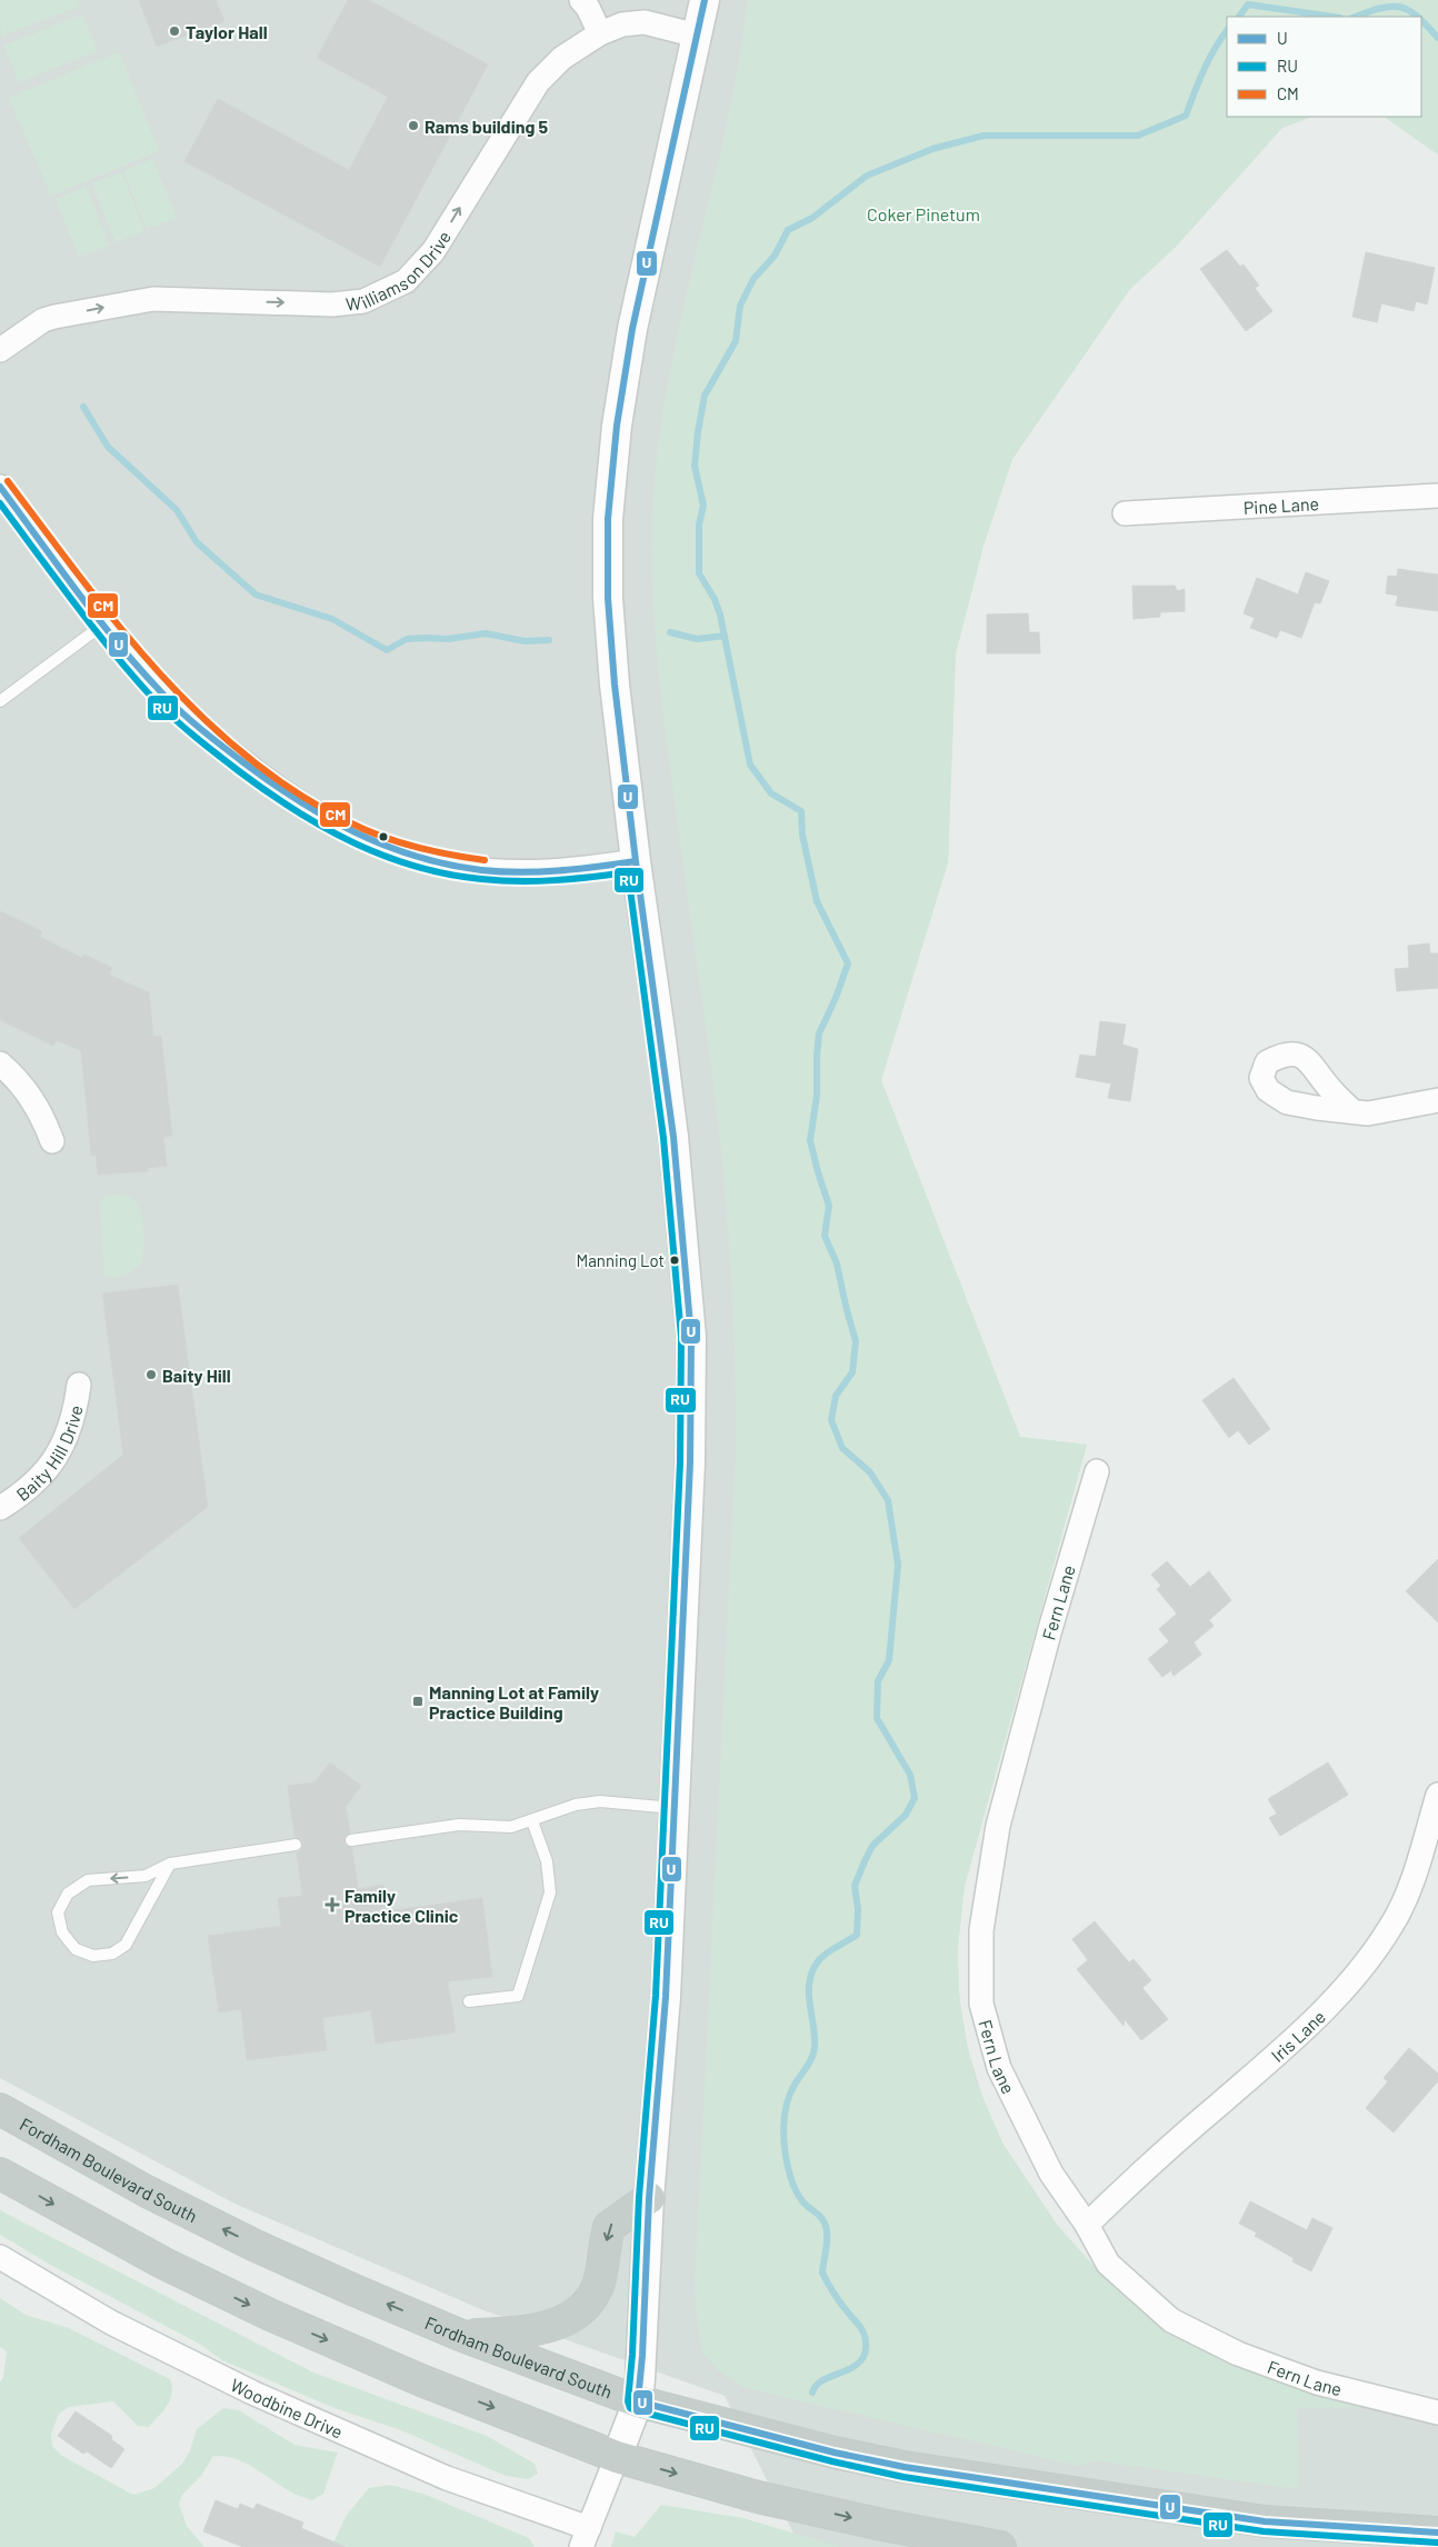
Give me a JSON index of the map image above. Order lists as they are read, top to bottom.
{
  "streets": {
    "highway": ["Fordham Boulevard South"],
    "street": [
      "Williamson Drive",
      "Pine Lane",
      "Baity Hill Drive",
      "Fern Lane",
      "Iris Lane",
      "Woodbine Drive"
    ]
  },
  "crossings": [
    ["Fern Lane", "Iris Lane"]
  ],
  "one_way": ["Williamson Drive"],
  "parks": ["Coker Pinetum"],
  "places": {
    "other": [
      "Taylor Hall",
      "Rams building 5",
      "Manning Lot",
      "Baity Hill"
    ],
    "transit": ["Manning Lot at Family Practice Building"],
    "health": ["Family Practice Clinic"]
  },
  "lines": ["transit line U", "transit line CM", "transit line RU"],
  "legend": ["U", "RU", "CM"]
}
